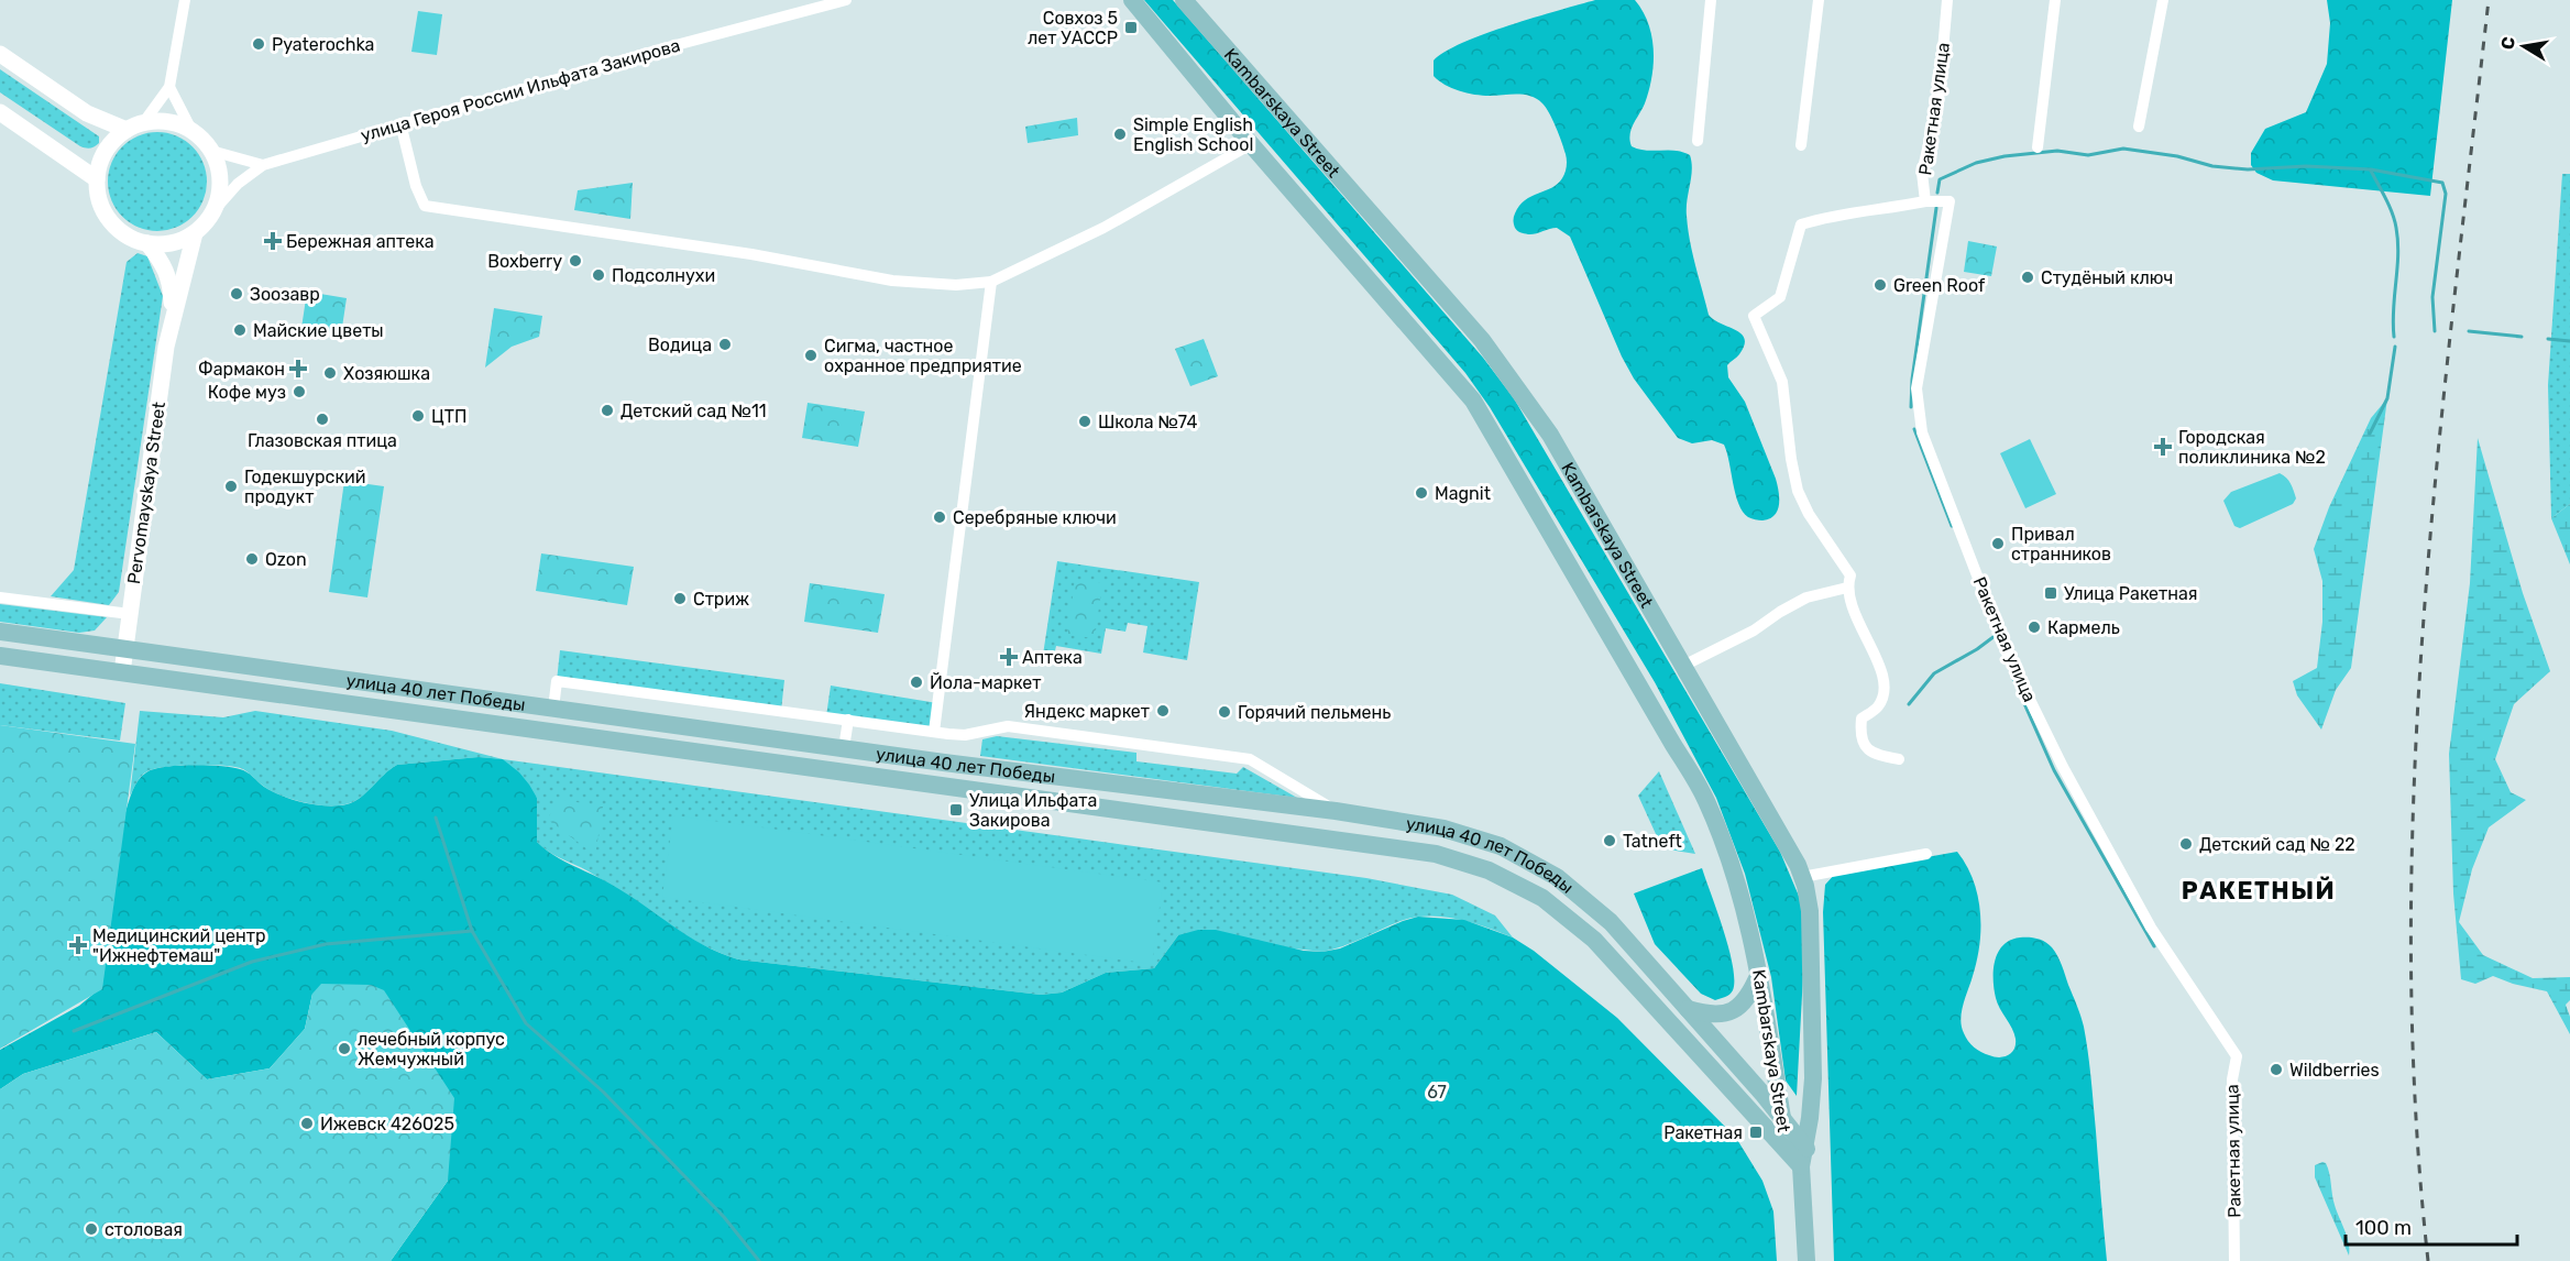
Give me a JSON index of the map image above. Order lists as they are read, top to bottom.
{
  "streets": {
    "main road": ["Kambarskaya Street", "Pervomayskaya Street", "улица 40 лет Победы"],
    "street": ["улица Героя России Ильфата Закирова", "Ракетная улица"]
  },
  "crossings": [
    ["улица Героя России Ильфата Закирова", "Pervomayskaya Street"],
    ["Kambarskaya Street", "улица 40 лет Победы"],
    ["Pervomayskaya Street", "улица 40 лет Победы"]
  ],
  "districts": ["РАКЕТНЫЙ"],
  "parks": ["67"],
  "places": {
    "transit": [
      "Совхоз 5 лет УАССР",
      "Улица Ракетная",
      "Улица Ильфата Закирова",
      "Ракетная"
    ],
    "other": [
      "Pyaterochka",
      "Simple English English School",
      "Boxberry",
      "Подсолнухи",
      "Студёный ключ",
      "Green Roof",
      "Зоозавр",
      "Майские цветы",
      "Водица",
      "Сигма, частное охранное предприятие",
      "Хозяюшка",
      "Кофе муз",
      "Детский сад №11",
      "ЦТП",
      "Глазовская птица",
      "Школа №74",
      "Годекшурский продукт",
      "Magnit",
      "Серебряные ключи",
      "Привал странников",
      "Ozon",
      "Стриж",
      "Кармель",
      "Йола-маркет",
      "Яндекс маркет",
      "Горячий пельмень",
      "Tatneft",
      "Детский сад № 22",
      "лечебный корпус Жемчужный",
      "Wildberries",
      "Ижевск 426025",
      "столовая"
    ],
    "health": [
      "Бережная аптека",
      "Фармакон",
      "Городская поликлиника №2",
      "Аптека",
      "Медицинский центр \"Ижнефтемаш\""
    ]
  },
  "scale_bar": "100 m",
  "north": "left"
}
